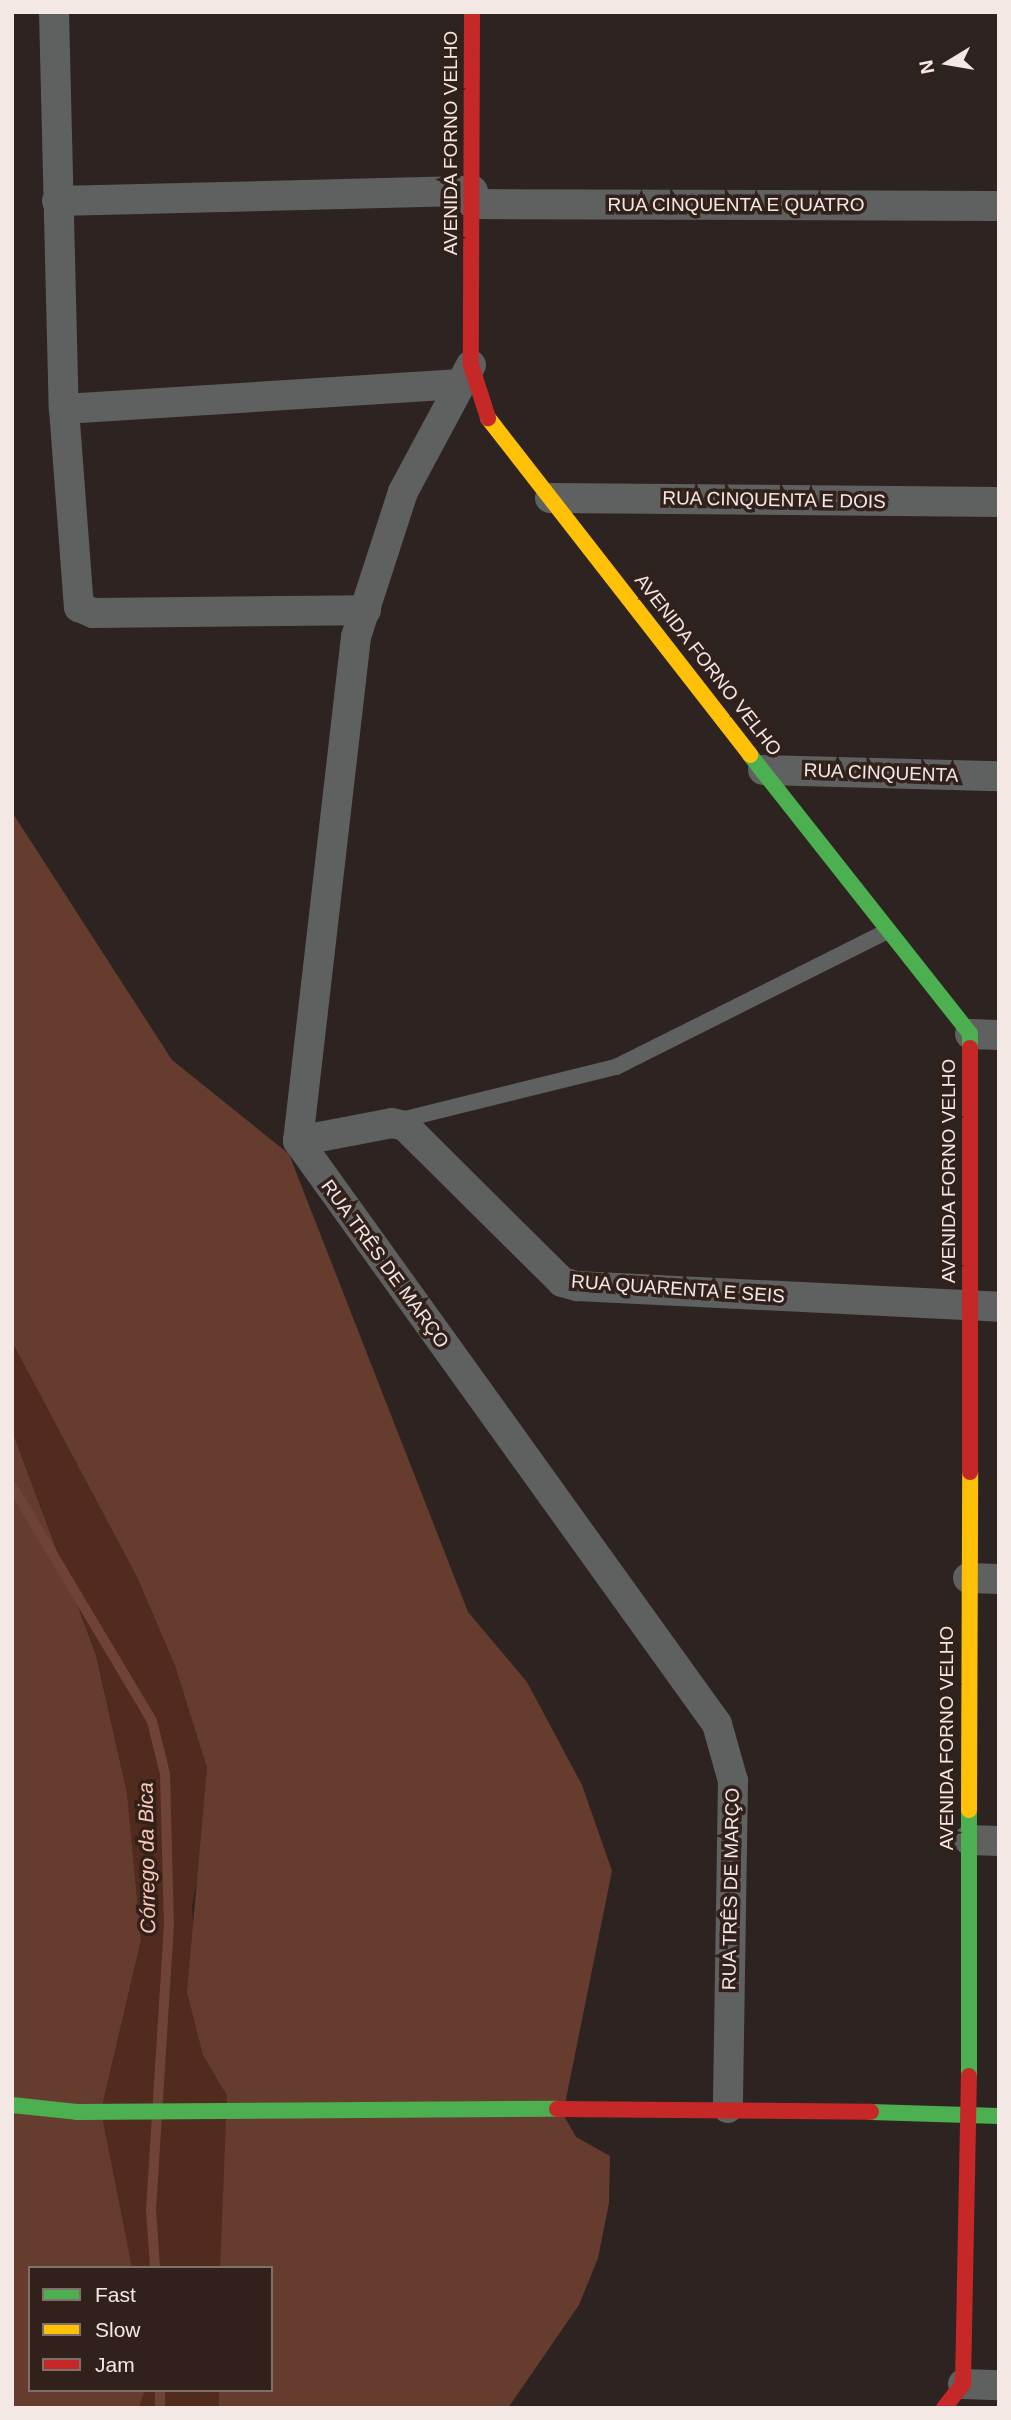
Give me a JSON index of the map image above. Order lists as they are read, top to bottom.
{
  "streets": {
    "street": [
      "AVENIDA FORNO VELHO",
      "RUA CINQUENTA E QUATRO",
      "RUA CINQUENTA E DOIS",
      "RUA CINQUENTA",
      "RUA TRÊS DE MARÇO",
      "RUA QUARENTA E SEIS"
    ]
  },
  "crossings": [
    ["AVENIDA FORNO VELHO", "RUA CINQUENTA E QUATRO"],
    ["AVENIDA FORNO VELHO", "RUA CINQUENTA E DOIS"],
    ["AVENIDA FORNO VELHO", "RUA CINQUENTA"],
    ["AVENIDA FORNO VELHO", "RUA QUARENTA E SEIS"]
  ],
  "water": ["Córrego da Bica"],
  "legend": ["Fast", "Slow", "Jam"],
  "north": "left"
}
